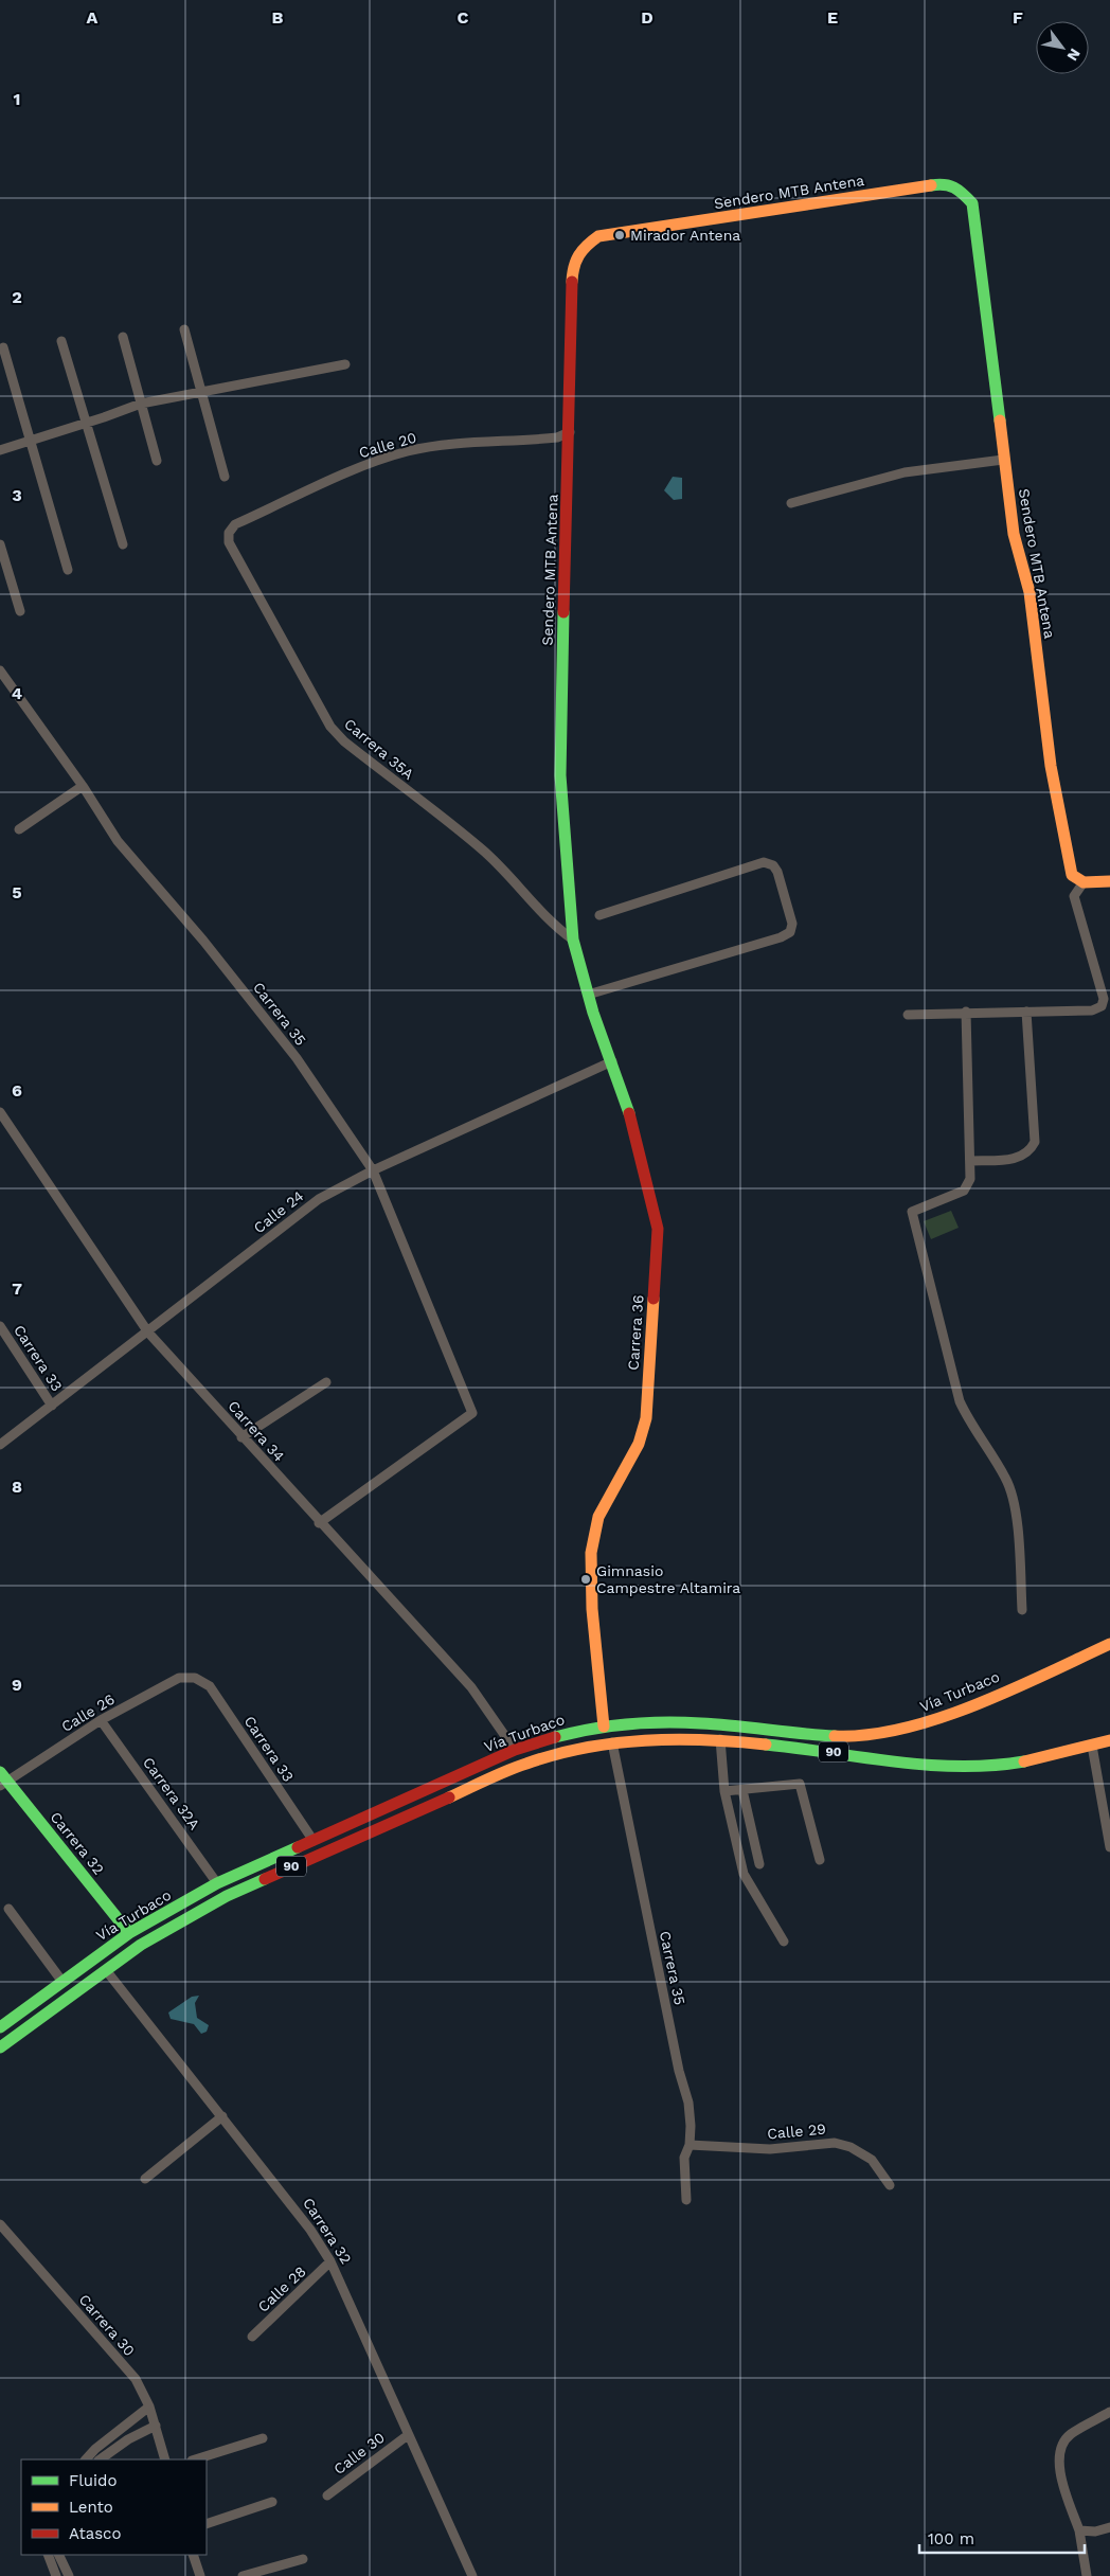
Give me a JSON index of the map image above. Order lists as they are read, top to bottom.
{
  "streets": {
    "main road": [
      "Sendero MTB Antena",
      "Carrera 36",
      "Vía Turbaco",
      "90",
      "Carrera 32"
    ],
    "street": [
      "Calle 20",
      "Carrera 35A",
      "Carrera 35",
      "Calle 24",
      "Carrera 33",
      "Carrera 34",
      "Calle 26",
      "Carrera 32A",
      "Calle 29",
      "Calle 28",
      "Carrera 30",
      "Calle 30"
    ]
  },
  "crossings": [
    ["Sendero MTB Antena", "Calle 20"],
    ["Sendero MTB Antena", "Carrera 35A"],
    ["Sendero MTB Antena", "Carrera 36"],
    ["Calle 20", "Carrera 35A"],
    ["Carrera 35A", "Carrera 36"],
    ["Carrera 35", "Calle 24"],
    ["Carrera 35", "Carrera 34"],
    ["Carrera 35", "Vía Turbaco"],
    ["Carrera 35", "Calle 29"],
    ["Calle 24", "Carrera 36"],
    ["Calle 24", "Carrera 33"],
    ["Calle 24", "Carrera 34"],
    ["Carrera 36", "Vía Turbaco"],
    ["Carrera 33", "Vía Turbaco"],
    ["Carrera 33", "Calle 26"],
    ["Carrera 34", "Vía Turbaco"],
    ["Vía Turbaco", "Carrera 32A"],
    ["Vía Turbaco", "Carrera 32"],
    ["Calle 26", "Carrera 32A"],
    ["Calle 26", "Carrera 32"],
    ["Carrera 32", "Calle 28"],
    ["Carrera 32", "Calle 30"]
  ],
  "places": ["Mirador Antena", "Gimnasio Campestre Altamira"],
  "legend": ["Fluido", "Lento", "Atasco"],
  "scale_bar": "100 m",
  "north": "bottom right",
  "grid": {
    "columns": [
      "A",
      "B",
      "C",
      "D",
      "E",
      "F"
    ],
    "rows": [
      "1",
      "2",
      "3",
      "4",
      "5",
      "6",
      "7",
      "8",
      "9"
    ]
  }
}
